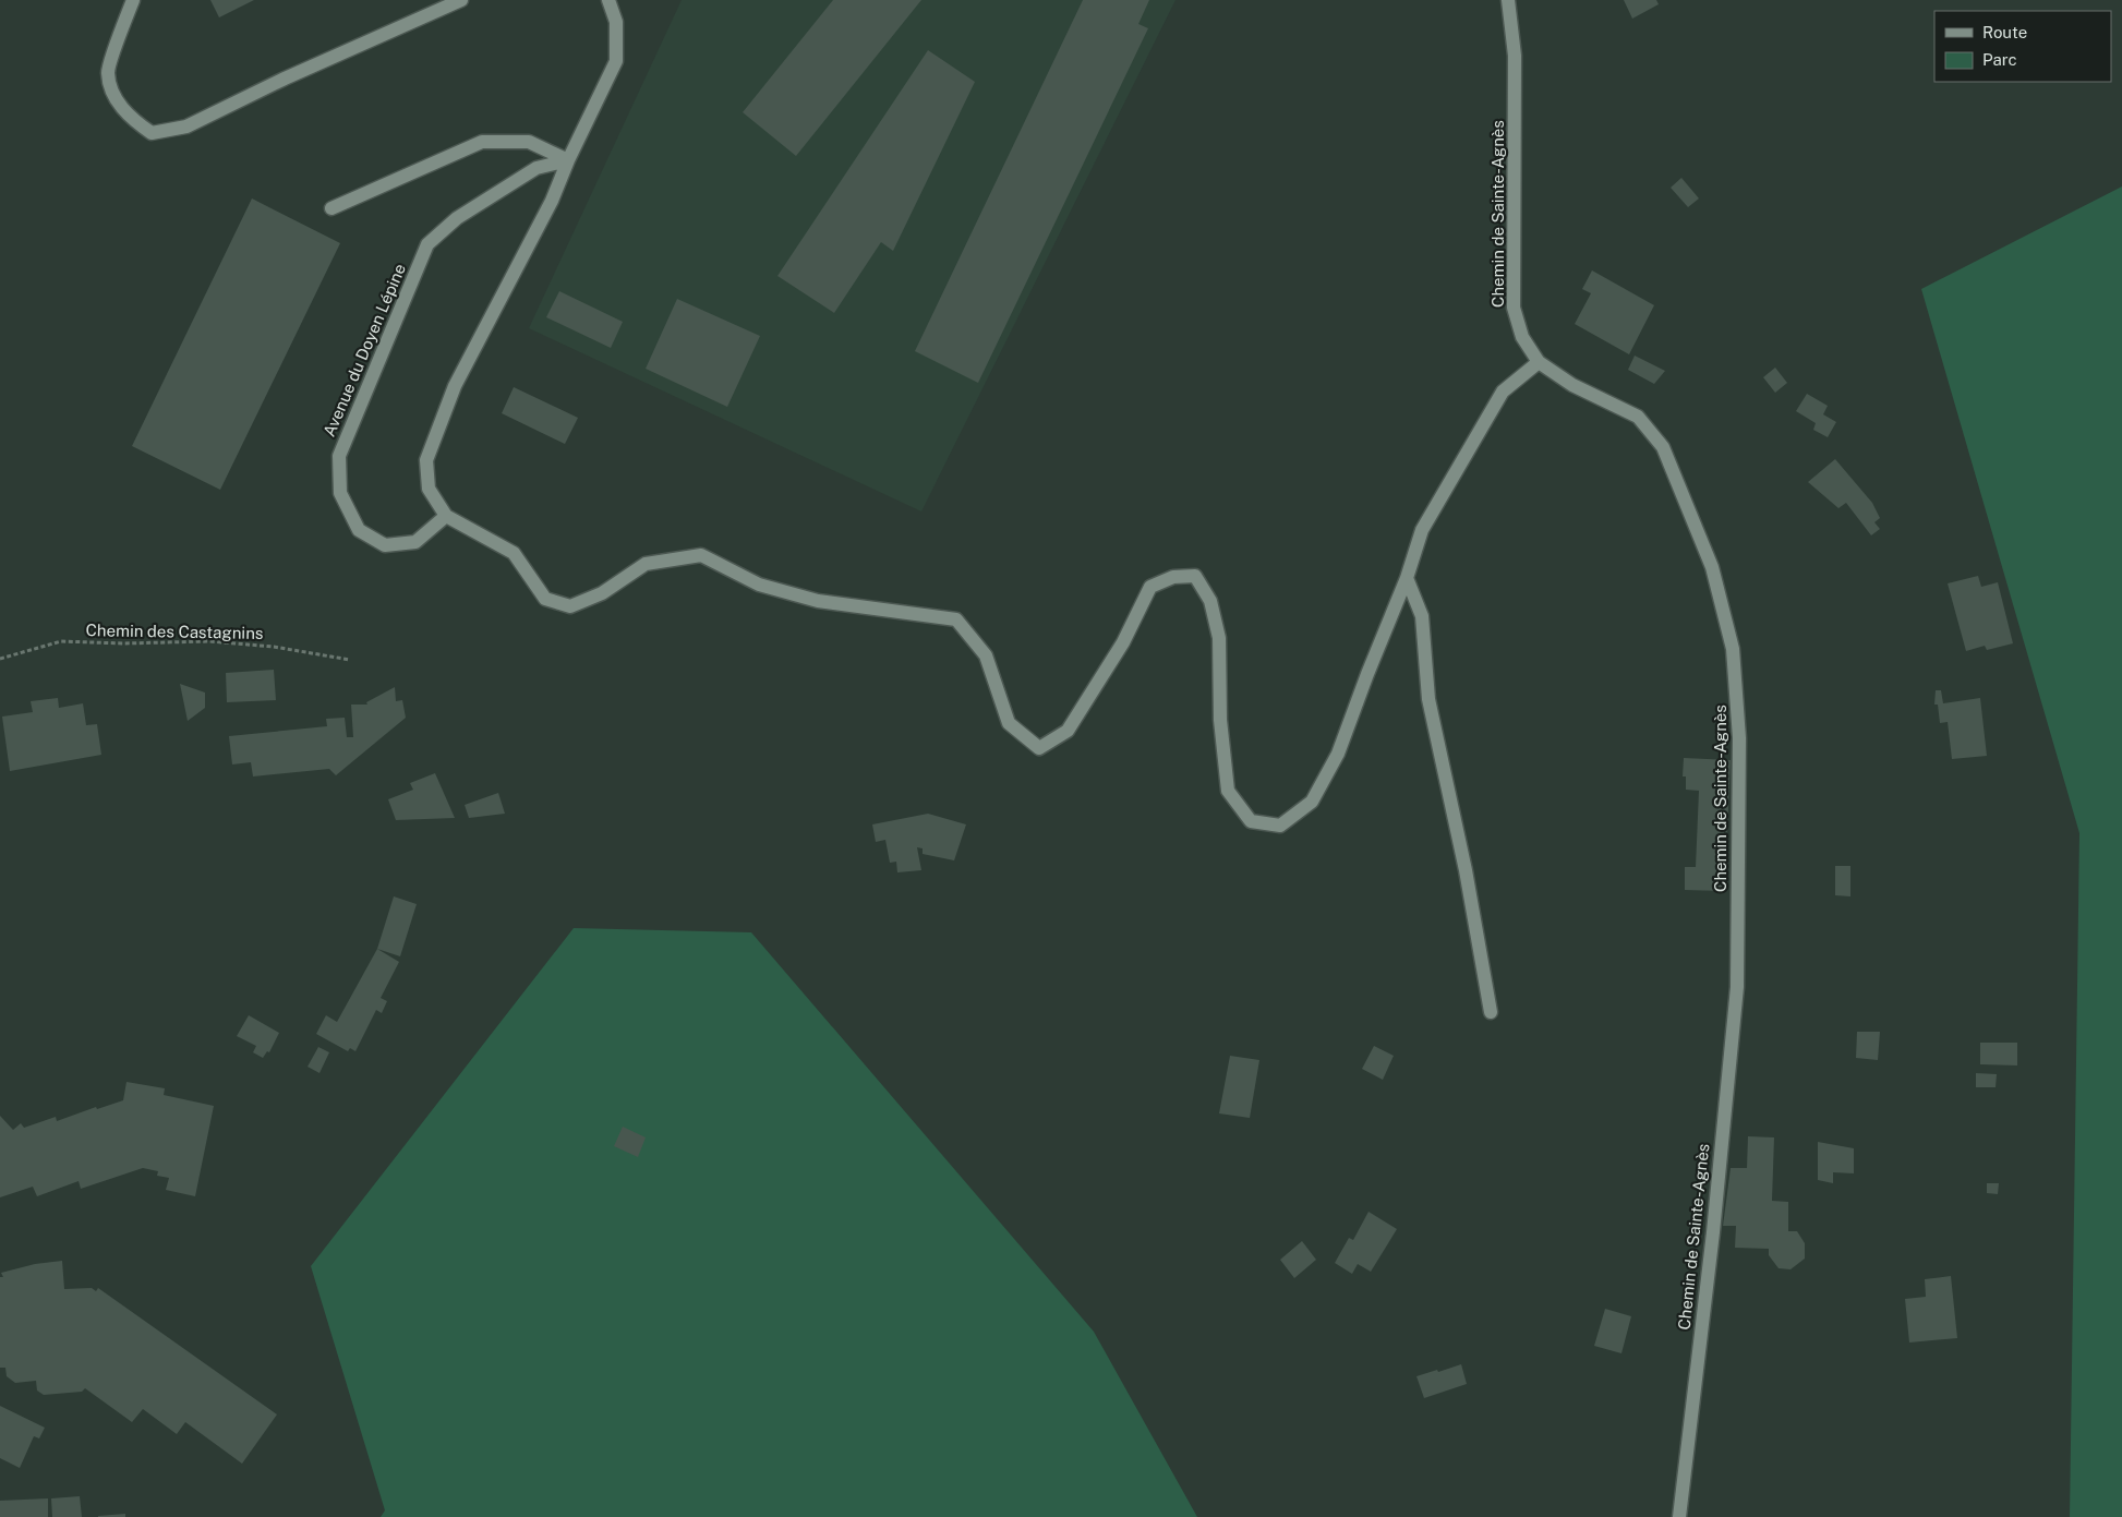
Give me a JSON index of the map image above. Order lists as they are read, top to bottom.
{
  "streets": {
    "street": ["Chemin de Sainte-Agnès", "Avenue du Doyen Lépine"],
    "path": ["Chemin des Castagnins"]
  },
  "legend": ["Route", "Parc"]
}
